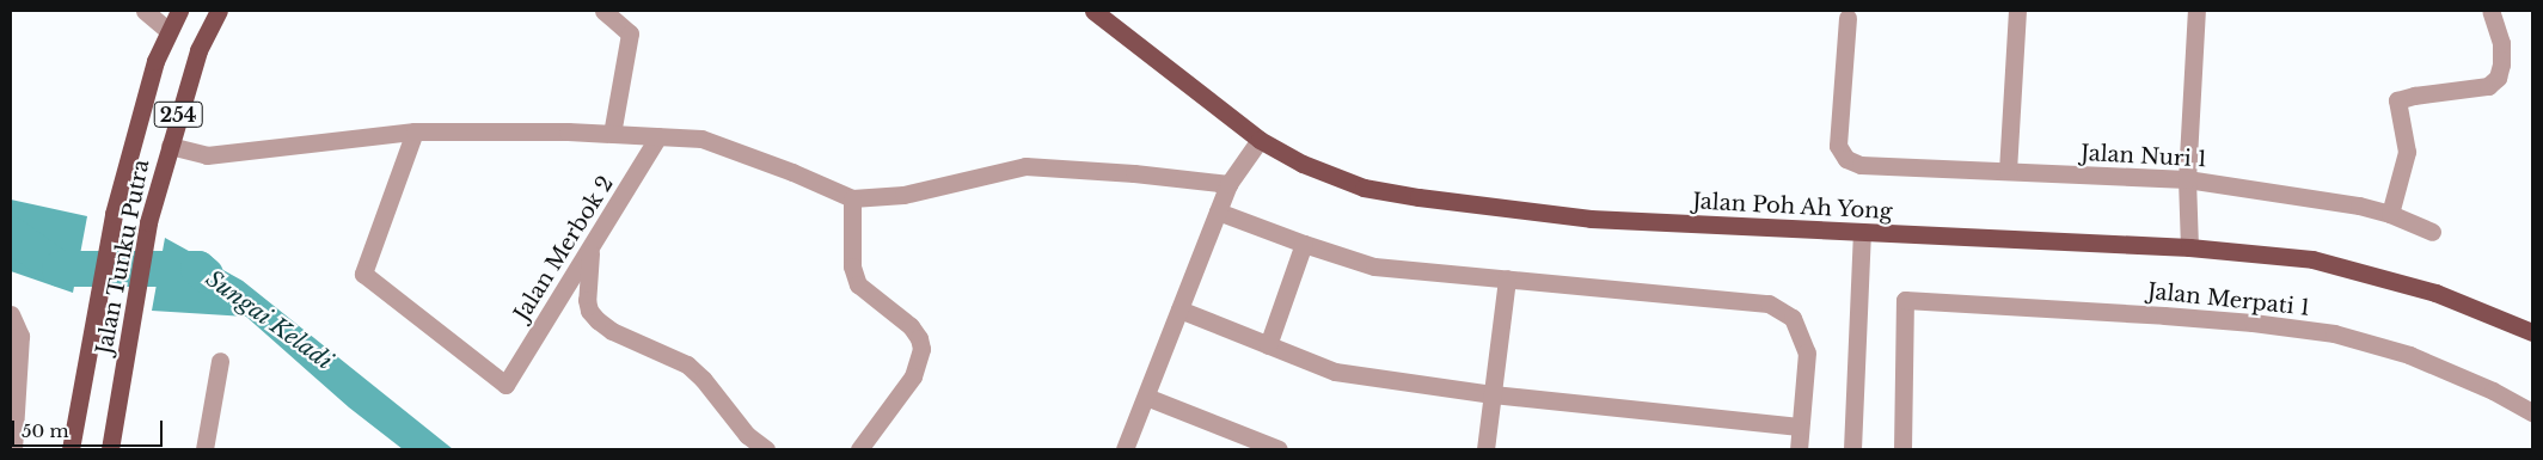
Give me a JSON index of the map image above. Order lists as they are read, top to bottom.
{
  "streets": {
    "main road": ["254", "Jalan Poh Ah Yong", "Jalan Tunku Putra"],
    "street": ["Jalan Nuri 1", "Jalan Merbok 2", "Jalan Merpati 1"]
  },
  "water": ["Sungai Keladi"],
  "scale_bar": "50 m"
}
